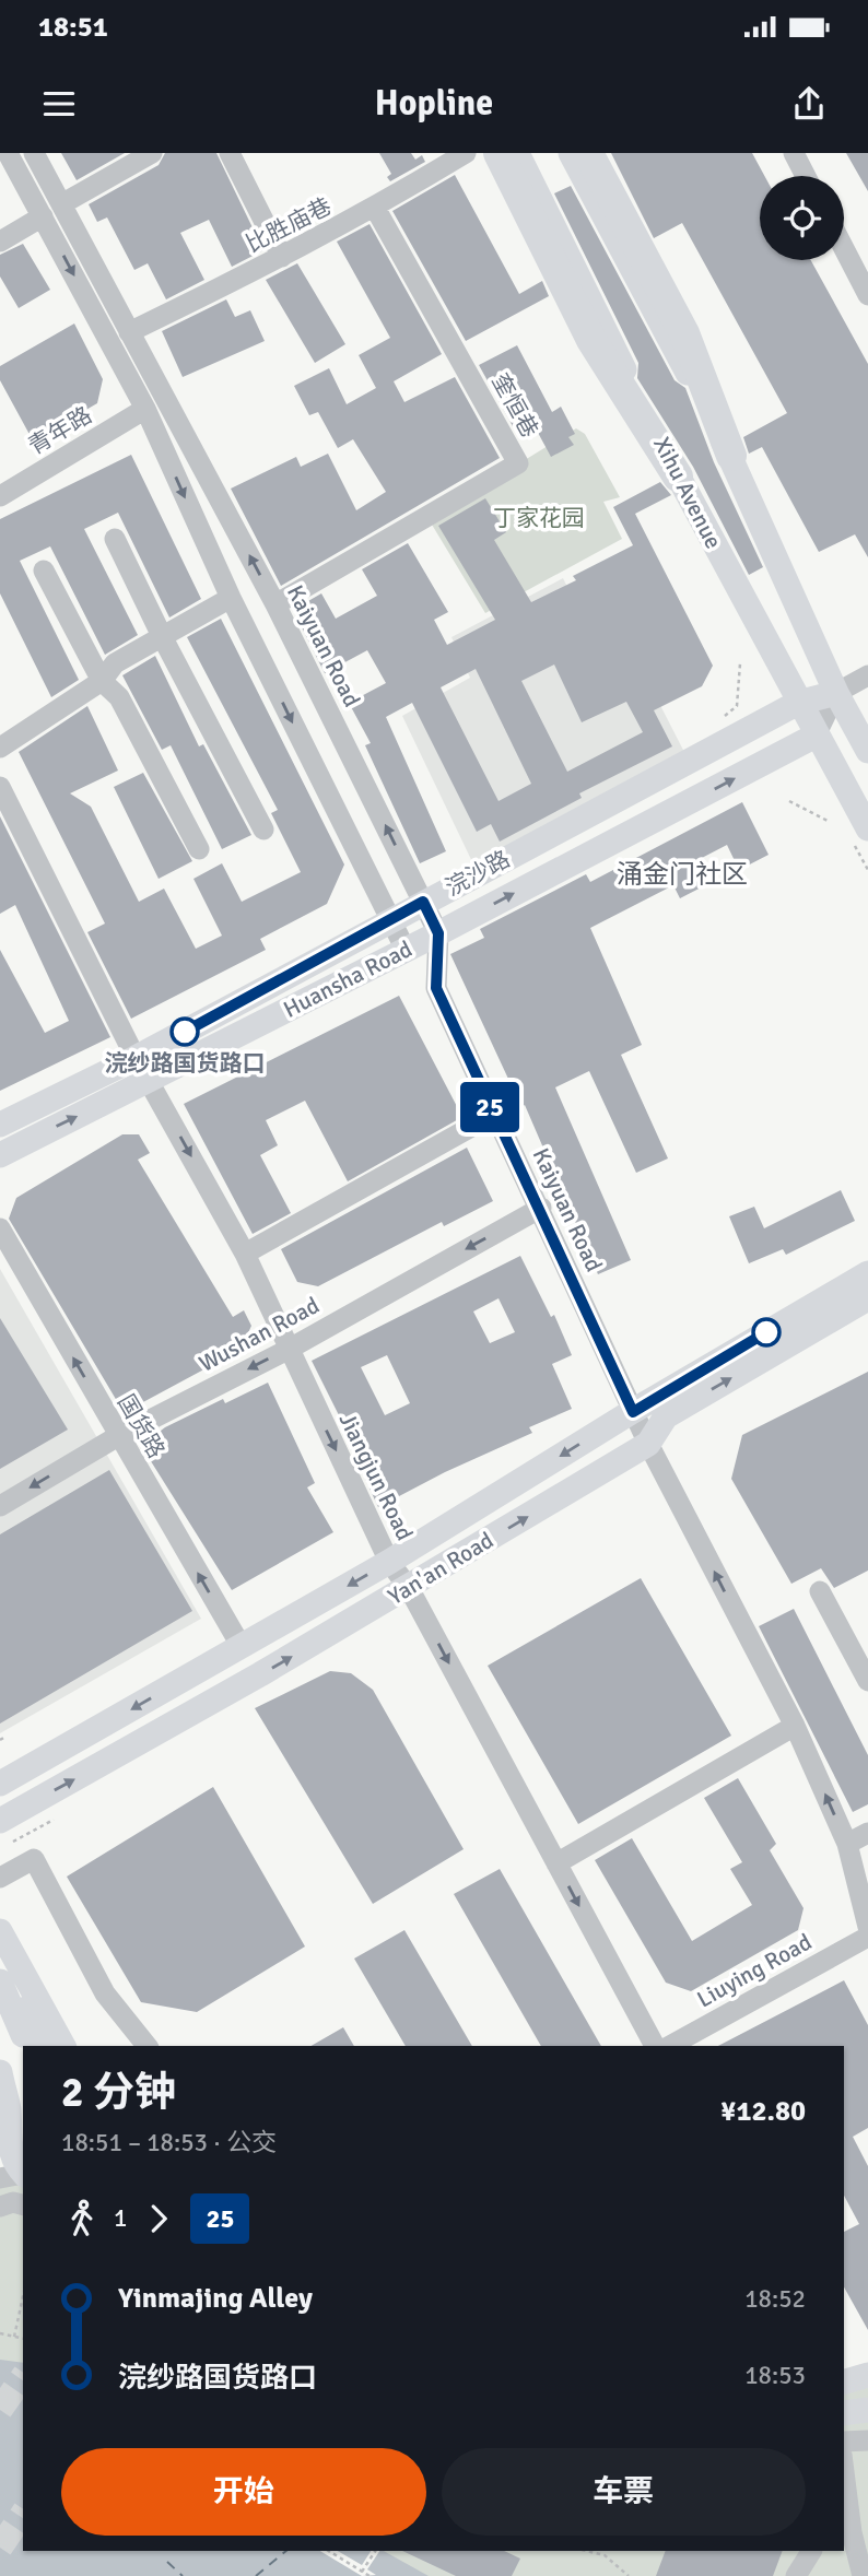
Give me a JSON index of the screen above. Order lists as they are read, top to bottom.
{
  "streets": {
    "main road": [
      "Xihu Avenue",
      "浣沙路",
      "Huansha Road",
      "Yan'an Road"
    ],
    "street": [
      "比胜庙巷",
      "奎恒巷",
      "青年路",
      "Kaiyuan Road",
      "Wushan Road",
      "国货路",
      "Jiangjun Road",
      "Liuying Road"
    ]
  },
  "crossings": [
    ["比胜庙巷", "奎恒巷"],
    ["比胜庙巷", "Kaiyuan Road"],
    ["奎恒巷", "Kaiyuan Road"],
    ["Xihu Avenue", "浣沙路"],
    ["Xihu Avenue", "Huansha Road"],
    ["Kaiyuan Road", "浣沙路"],
    ["Kaiyuan Road", "Huansha Road"],
    ["Kaiyuan Road", "Wushan Road"],
    ["Kaiyuan Road", "Yan'an Road"],
    ["浣沙路", "Jiangjun Road"],
    ["Huansha Road", "Jiangjun Road"],
    ["Wushan Road", "国货路"],
    ["Wushan Road", "Jiangjun Road"],
    ["国货路", "Yan'an Road"],
    ["Jiangjun Road", "Yan'an Road"]
  ],
  "one_way": ["Huansha Road", "国货路", "Jiangjun Road"],
  "districts": ["涌金门社区"],
  "parks": ["丁家花园"],
  "places": ["浣纱路国货路口"],
  "lines": ["bus line 25"],
  "page": {
    "status": "18:51",
    "header": "Hopline",
    "on_map": "25",
    "heading": ["2 分钟", "18:51 – 18:53 · 公交", "¥12.80"],
    "legs": ["1", "25"],
    "list": [
      {
        "name": "Yinmajing Alley",
        "value": "18:52"
      },
      {
        "name": "浣纱路国货路口",
        "value": "18:53"
      }
    ],
    "buttons": ["开始", "车票"]
  }
}
